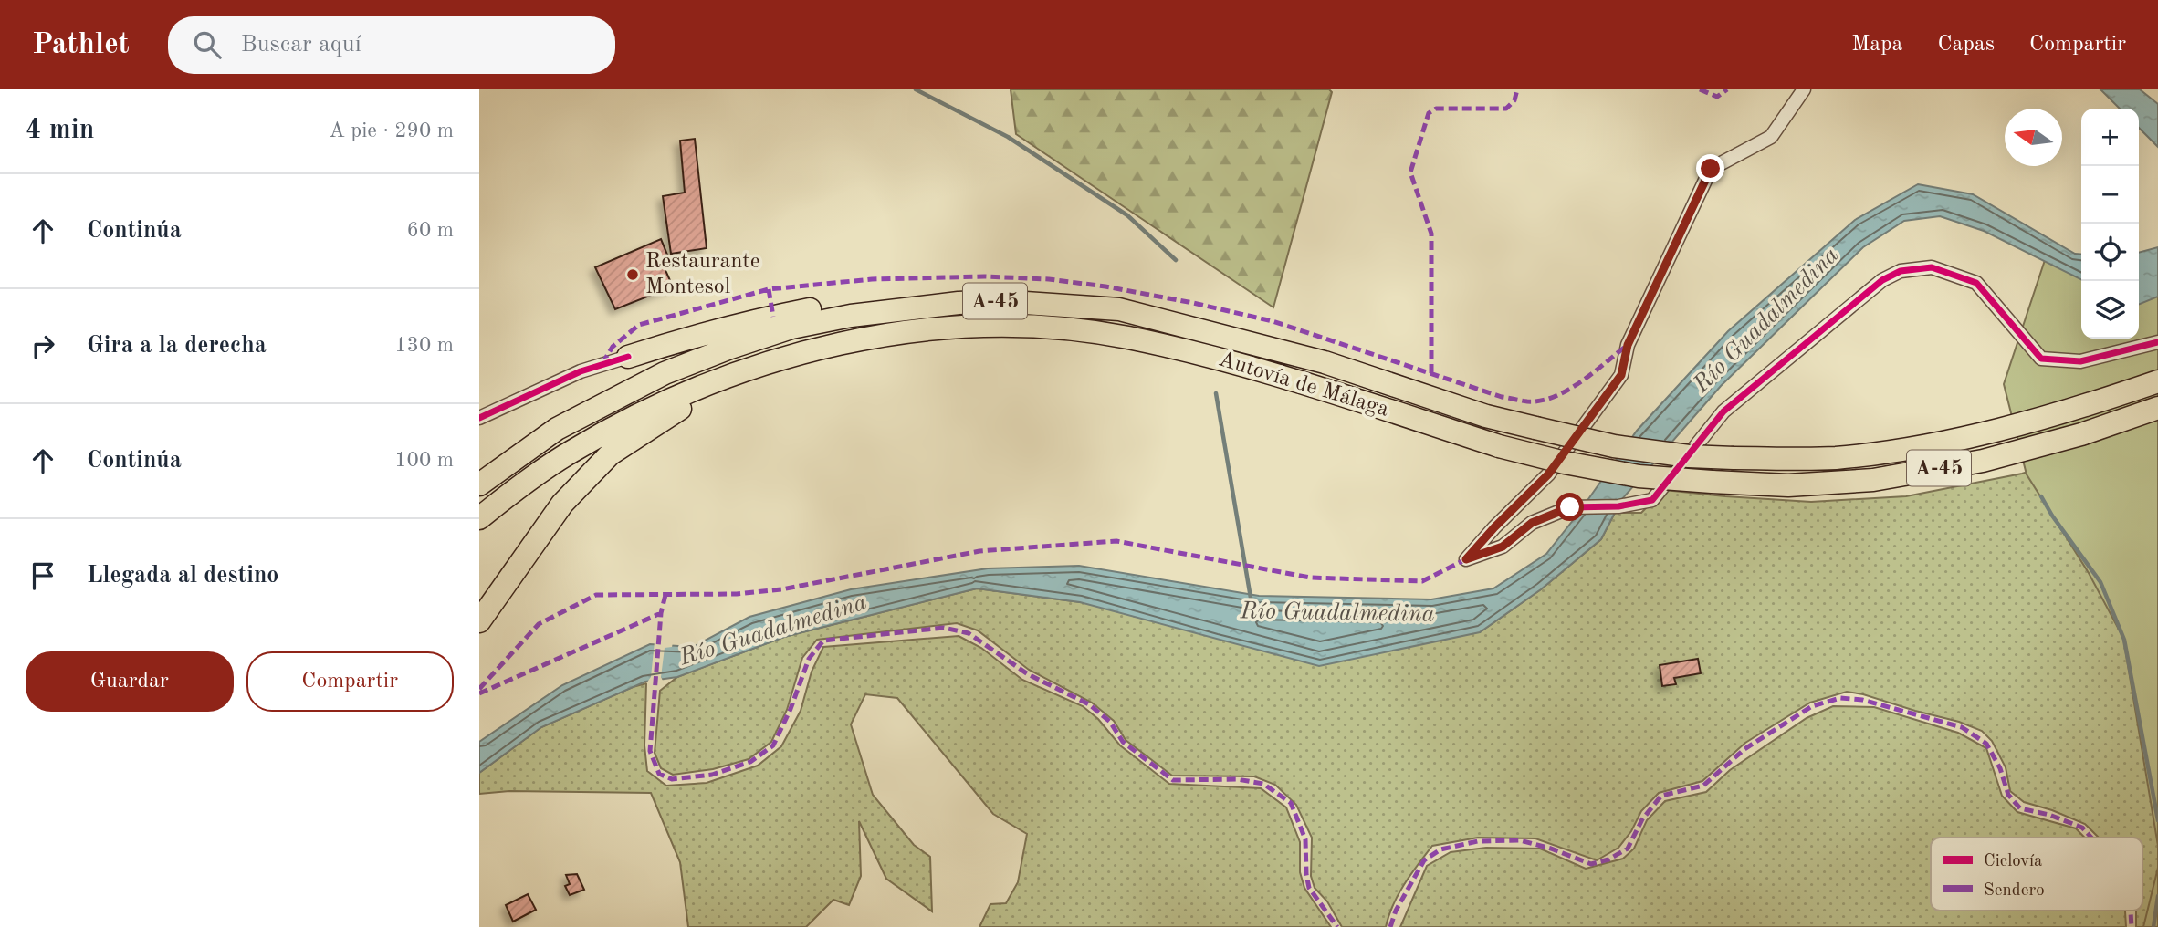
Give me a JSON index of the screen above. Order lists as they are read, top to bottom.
{
  "streets": {
    "highway": ["A-45", "Autovía de Málaga"]
  },
  "water": ["Río Guadalmedina"],
  "places": ["Restaurante Montesol"],
  "legend": ["Ciclovía", "Sendero"],
  "north": "left",
  "page": {
    "header": "Pathlet",
    "search": "Buscar aquí",
    "nav": ["Mapa", "Capas", "Compartir"],
    "heading": ["4 min", "A pie · 290 m"],
    "map_buttons": ["+", "−"],
    "list": [
      ["Continúa", "60 m"],
      ["Gira a la derecha", "130 m"],
      ["Continúa", "100 m"],
      "Llegada al destino"
    ],
    "buttons": ["Guardar", "Compartir"]
  }
}
